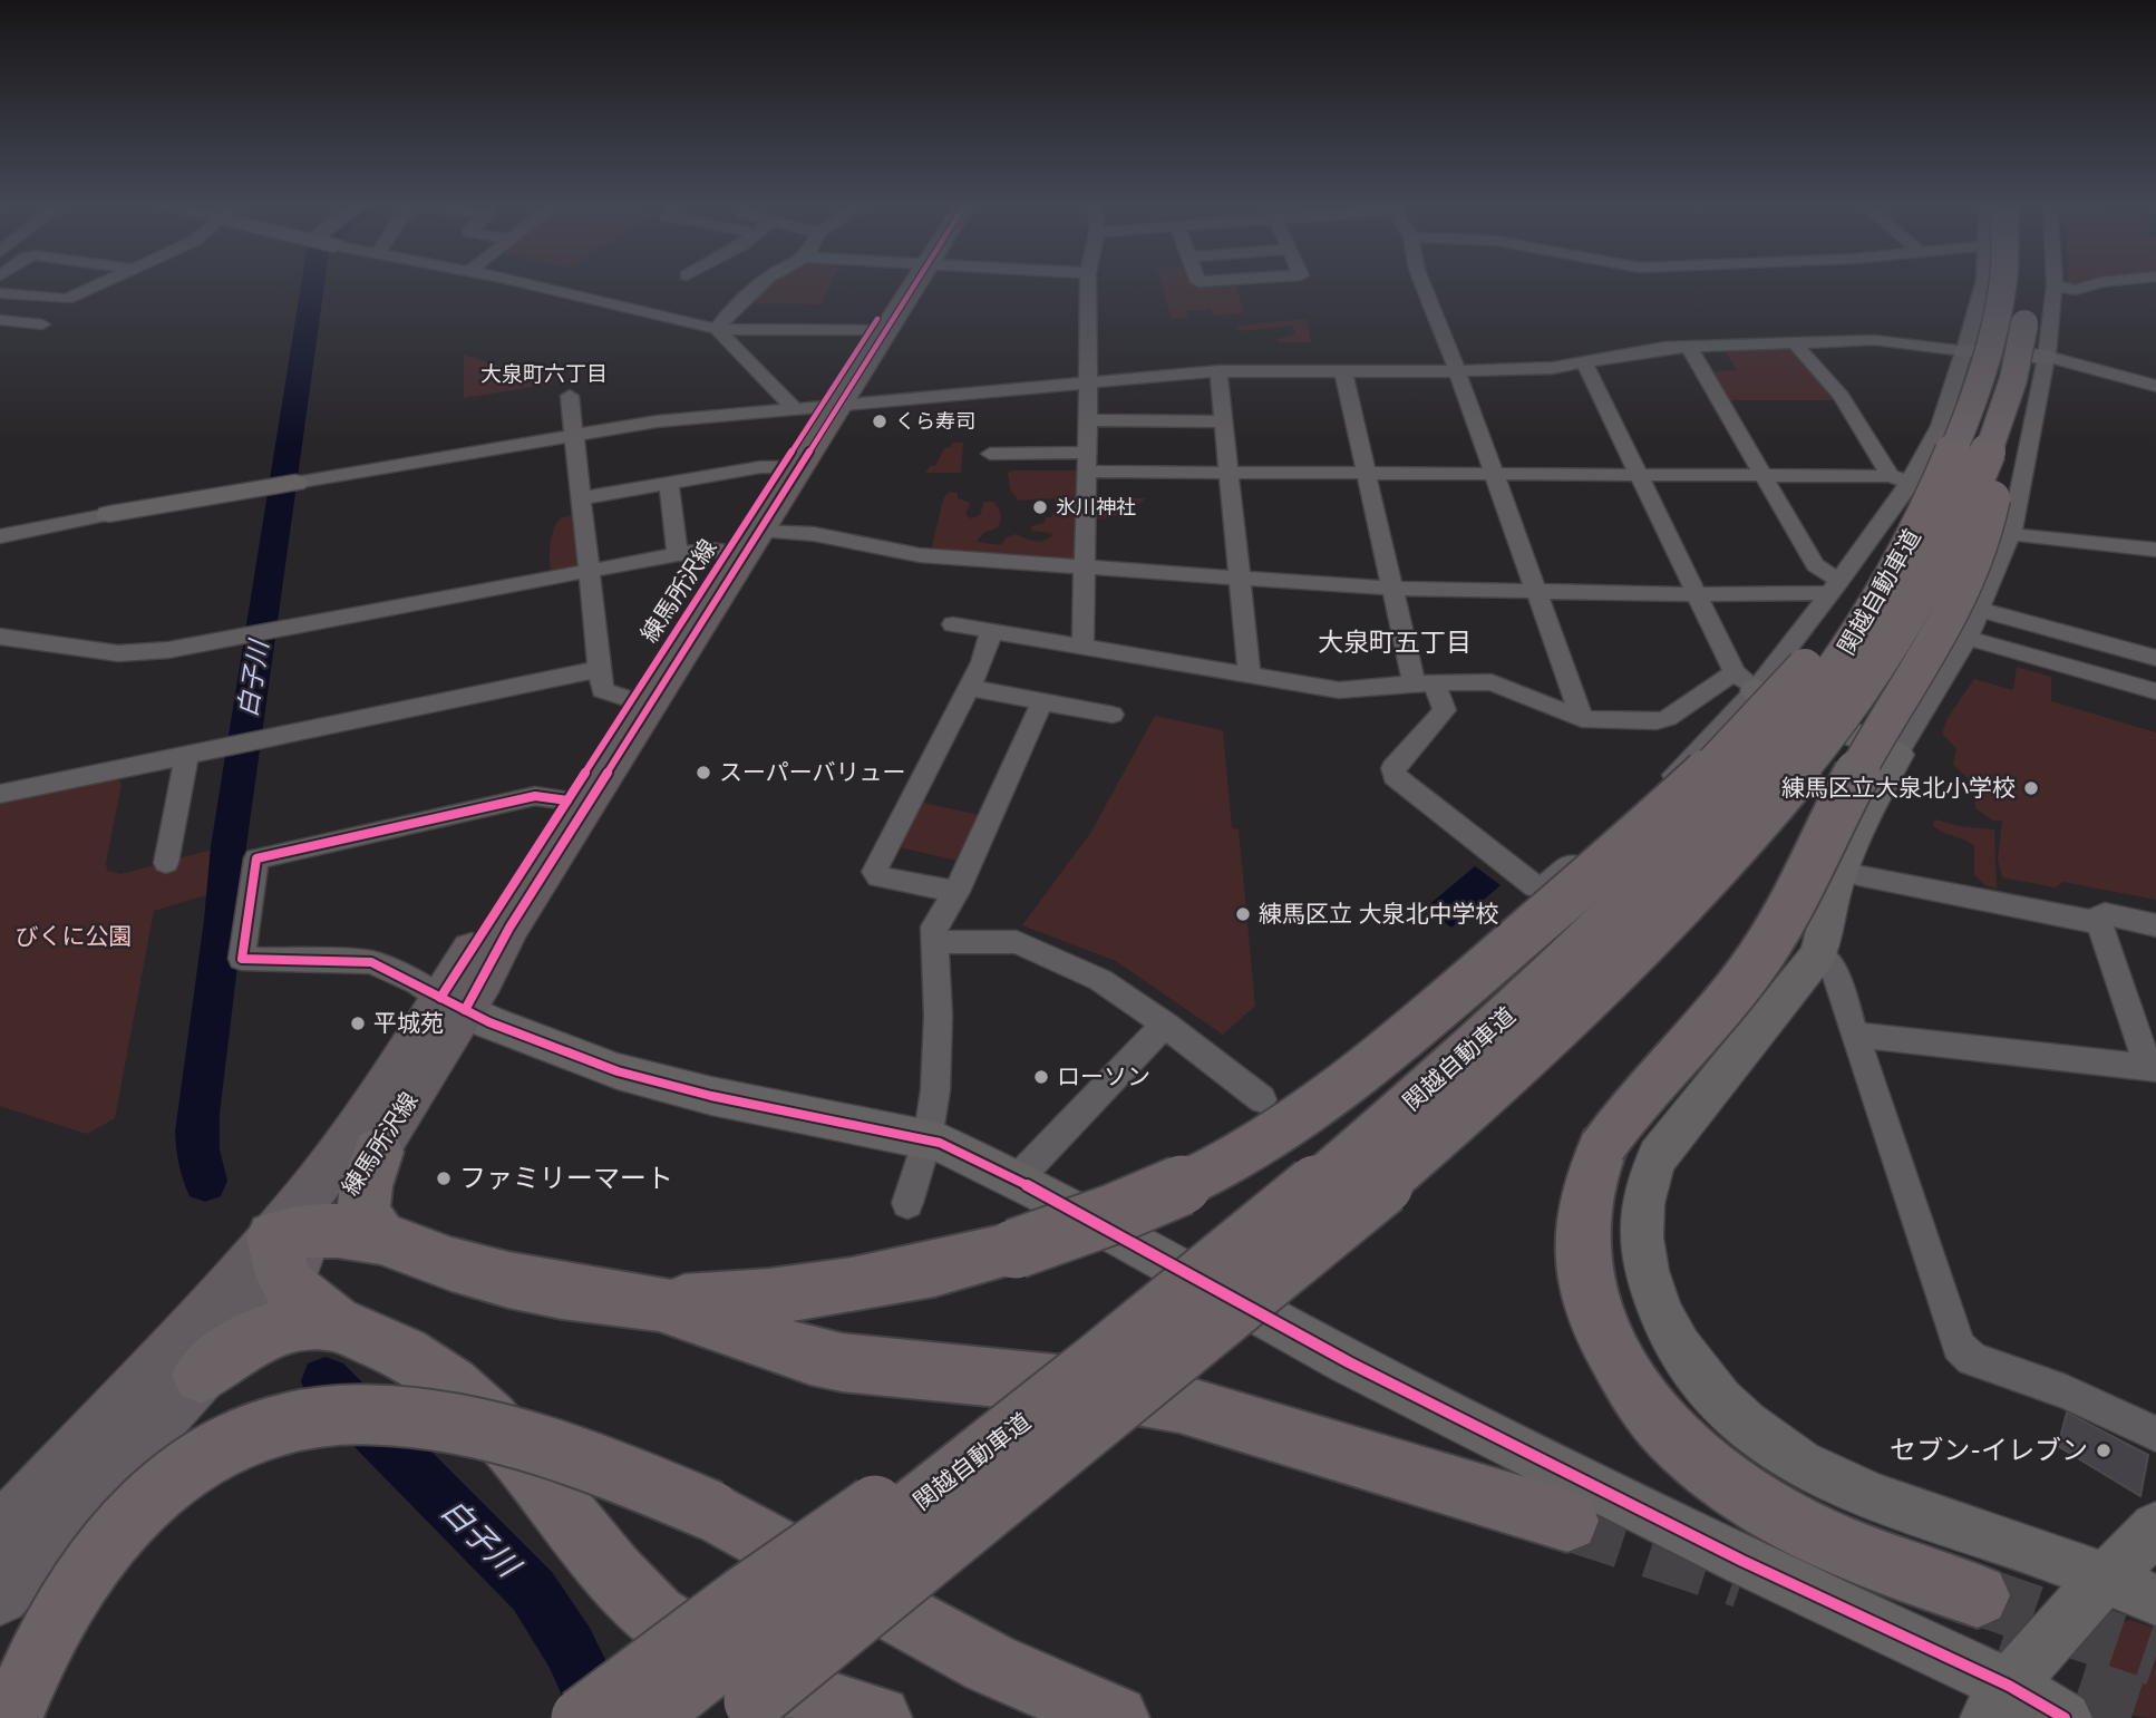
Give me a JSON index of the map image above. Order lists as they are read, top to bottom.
{
  "streets": {
    "highway": ["関越自動車道"],
    "main road": ["練馬所沢線"]
  },
  "districts": ["大泉町六丁目", "大泉町五丁目"],
  "water": ["白子川"],
  "parks": ["びくに公園"],
  "places": [
    "くら寿司",
    "氷川神社",
    "スーパーバリュー",
    "練馬区立大泉北小学校",
    "練馬区立 大泉北中学校",
    "平城苑",
    "ローソン",
    "ファミリーマート",
    "セブン-イレブン"
  ]
}
